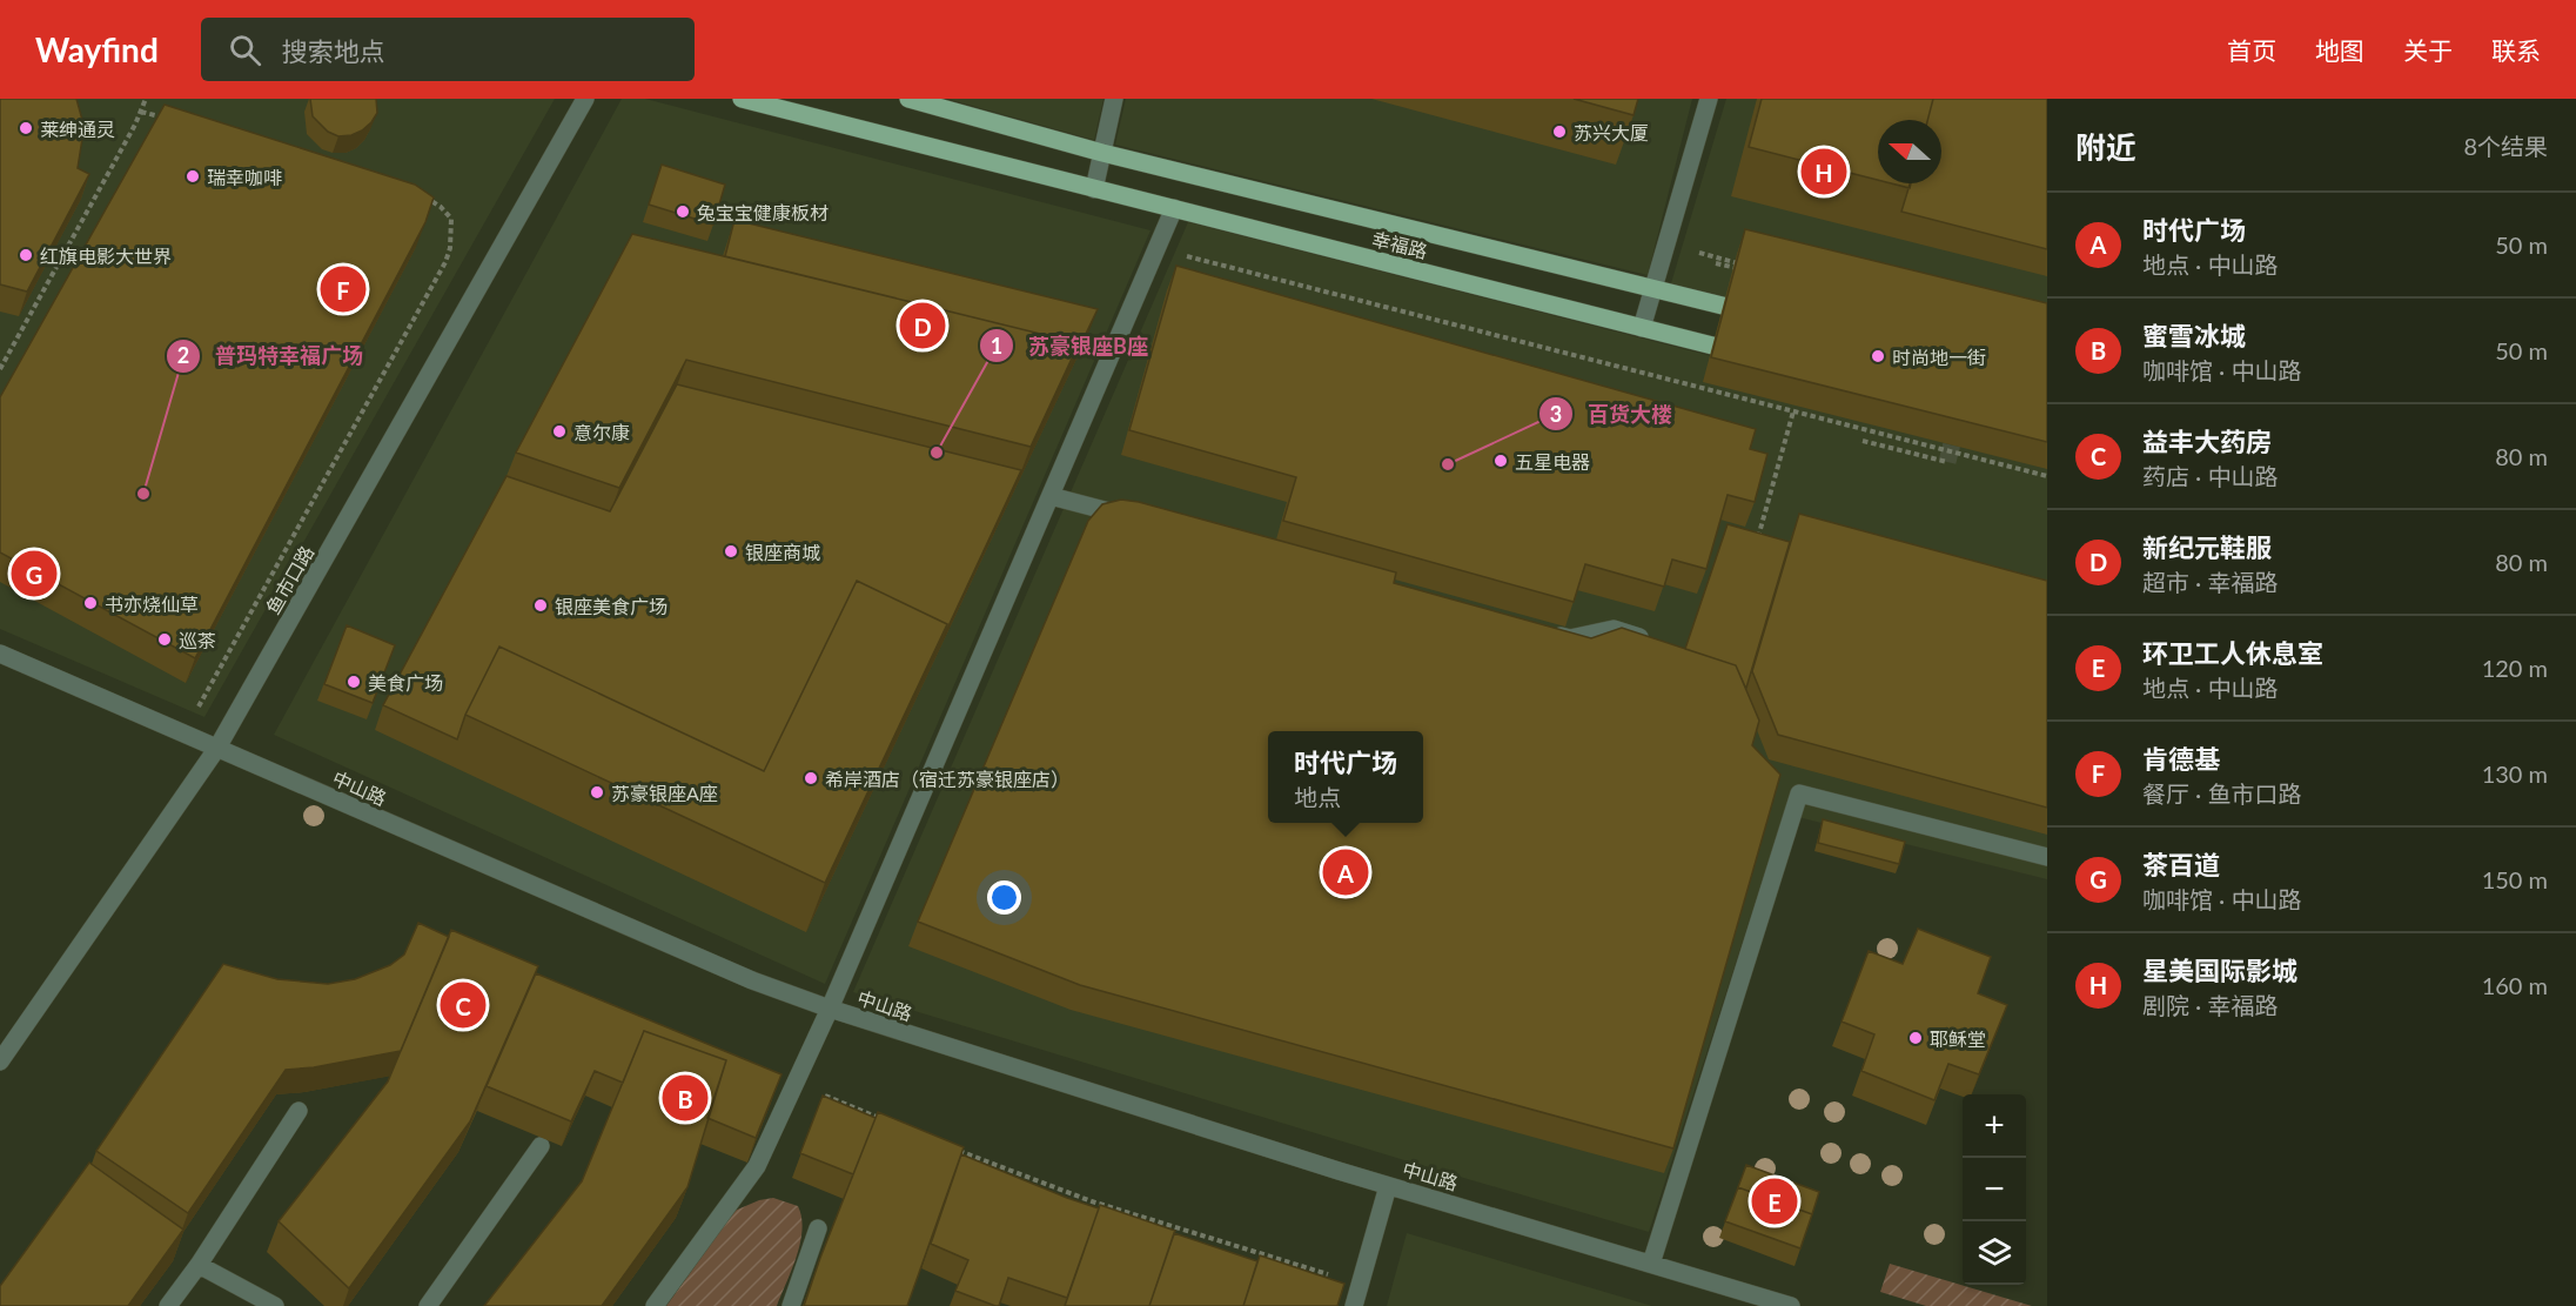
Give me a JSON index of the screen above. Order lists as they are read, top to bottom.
{
  "streets": {
    "main road": ["幸福路"],
    "street": ["鱼市口路", "中山路"]
  },
  "crossings": [
    ["鱼市口路", "中山路"]
  ],
  "places": [
    "莱绅通灵",
    "苏兴大厦",
    "瑞幸咖啡",
    "兔宝宝健康板材",
    "红旗电影大世界",
    "时尚地一街",
    "意尔康",
    "苏豪银座B座",
    "五星电器",
    "百货大楼",
    "普玛特幸福广场",
    "银座商城",
    "书亦烧仙草",
    "银座美食广场",
    "巡茶",
    "美食广场",
    "希岸酒店（宿迁苏豪银座店）",
    "苏豪银座A座",
    "耶稣堂"
  ],
  "north": "left",
  "page": {
    "header": "Wayfind",
    "search": "搜索地点",
    "nav": [
      "首页",
      "地图",
      "关于",
      "联系"
    ],
    "heading": ["附近", "8个结果"],
    "pins": [
      "H",
      "F",
      "D",
      "G",
      "A",
      "C",
      "B",
      "E"
    ],
    "list": [
      {
        "mark": "A",
        "name": "时代广场",
        "note": "地点 · 中山路",
        "value": "50 m"
      },
      {
        "mark": "B",
        "name": "蜜雪冰城",
        "note": "咖啡馆 · 中山路",
        "value": "50 m"
      },
      {
        "mark": "C",
        "name": "益丰大药房",
        "note": "药店 · 中山路",
        "value": "80 m"
      },
      {
        "mark": "D",
        "name": "新纪元鞋服",
        "note": "超市 · 幸福路",
        "value": "80 m"
      },
      {
        "mark": "E",
        "name": "环卫工人休息室",
        "note": "地点 · 中山路",
        "value": "120 m"
      },
      {
        "mark": "F",
        "name": "肯德基",
        "note": "餐厅 · 鱼市口路",
        "value": "130 m"
      },
      {
        "mark": "G",
        "name": "茶百道",
        "note": "咖啡馆 · 中山路",
        "value": "150 m"
      },
      {
        "mark": "H",
        "name": "星美国际影城",
        "note": "剧院 · 幸福路",
        "value": "160 m"
      }
    ],
    "popup": ["时代广场", "地点"],
    "map_buttons": ["+", "−"]
  }
}
